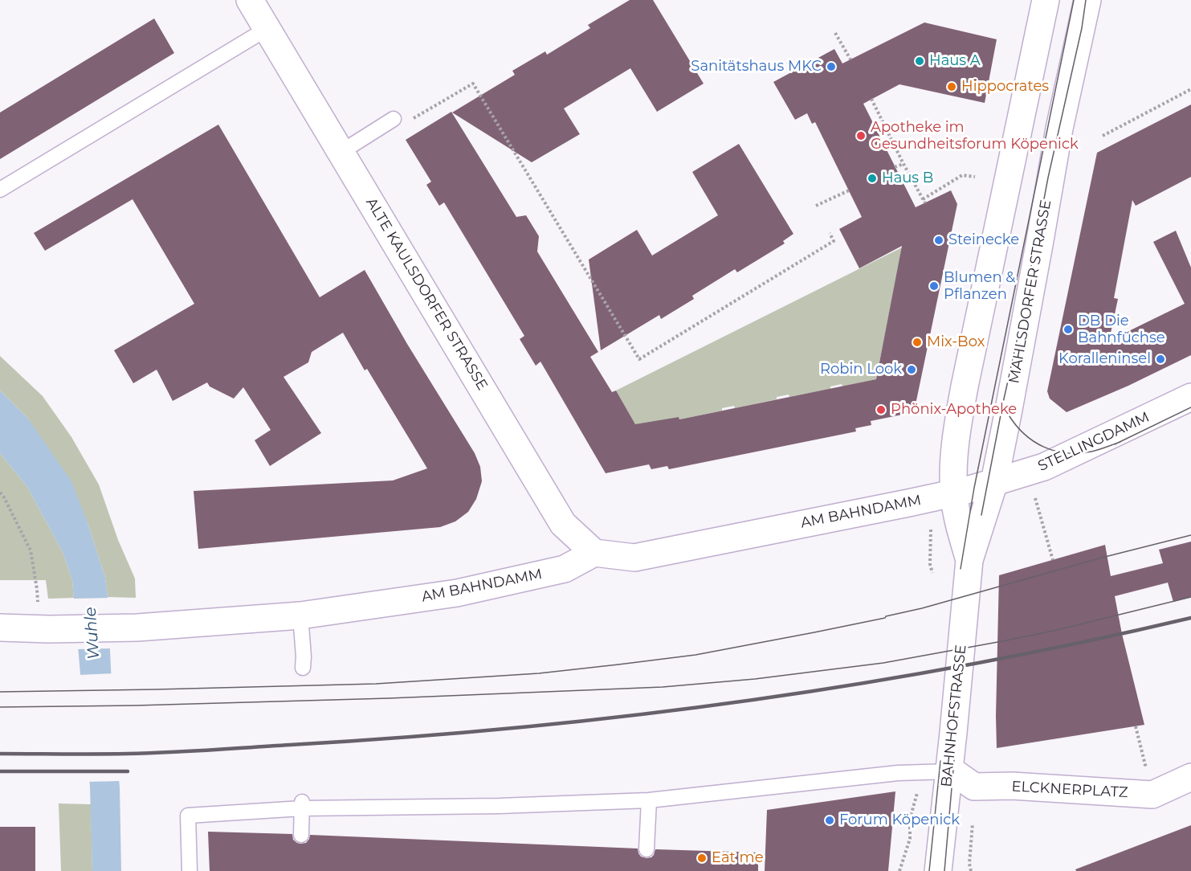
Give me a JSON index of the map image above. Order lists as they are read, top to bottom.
{
  "streets": {
    "street": [
      "MAHLSDORFER STRASSE",
      "ALTE KAULSDORFER STRASSE",
      "STELLINGDAMM",
      "AM BAHNDAMM",
      "BAHNHOFSTRASSE",
      "ELCKNERPLATZ"
    ]
  },
  "crossings": [
    ["MAHLSDORFER STRASSE", "STELLINGDAMM"],
    ["MAHLSDORFER STRASSE", "BAHNHOFSTRASSE"],
    ["ALTE KAULSDORFER STRASSE", "AM BAHNDAMM"],
    ["STELLINGDAMM", "AM BAHNDAMM"],
    ["BAHNHOFSTRASSE", "ELCKNERPLATZ"]
  ],
  "water": ["Wuhle"],
  "places": [
    "Haus A",
    "Sanitätshaus MKC",
    "Hippocrates",
    "Apotheke im Gesundheitsforum Köpenick",
    "Haus B",
    "Steinecke",
    "Blumen & Pflanzen",
    "DB Die Bahnfüchse",
    "Mix-Box",
    "Koralleninsel",
    "Robin Look",
    "Phönix-Apotheke",
    "Forum Köpenick",
    "Eat me"
  ]
}
